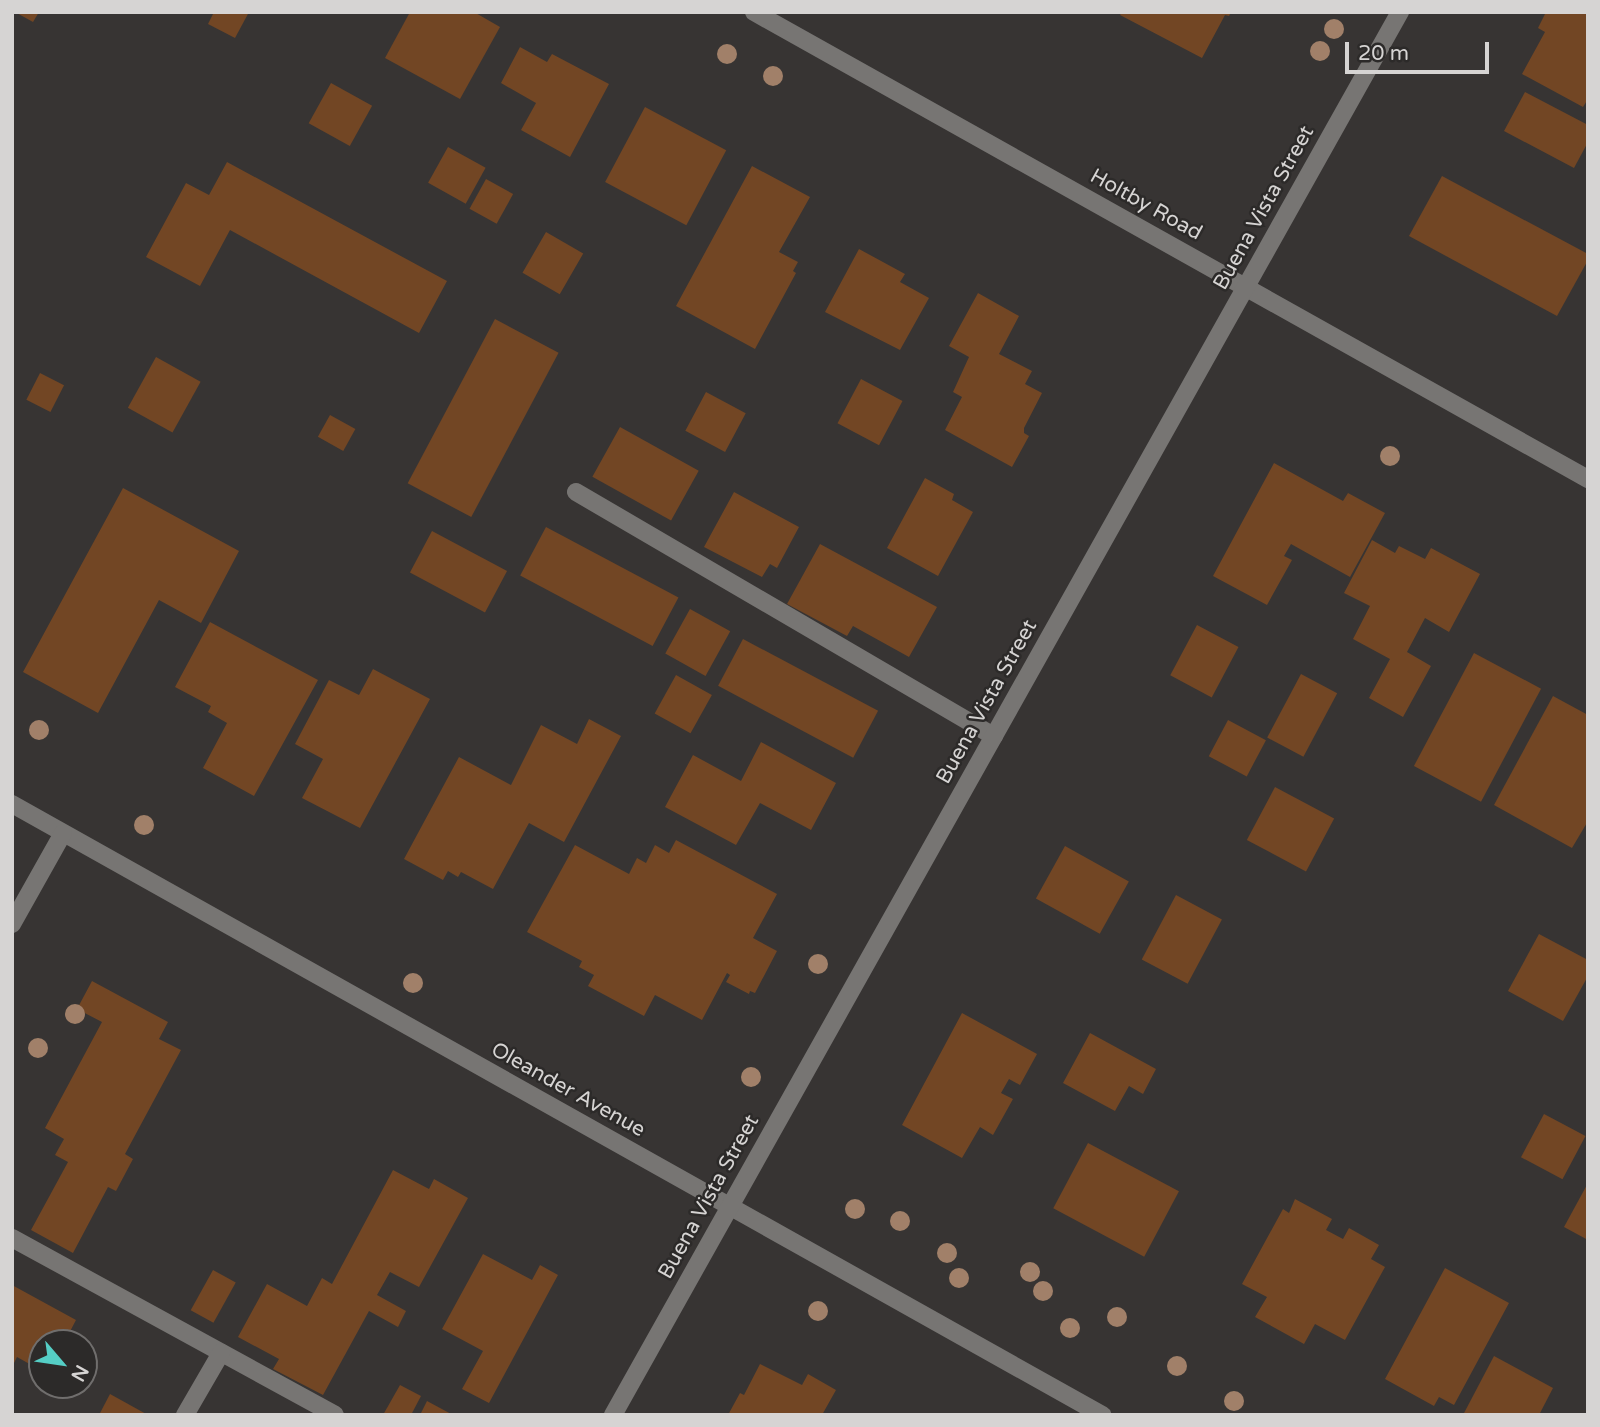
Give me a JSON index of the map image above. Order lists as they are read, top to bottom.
{
  "streets": {
    "street": ["Holtby Road", "Buena Vista Street", "Oleander Avenue"]
  },
  "crossings": [
    ["Holtby Road", "Buena Vista Street"],
    ["Buena Vista Street", "Oleander Avenue"]
  ],
  "scale_bar": "20 m",
  "north": "bottom right"
}
